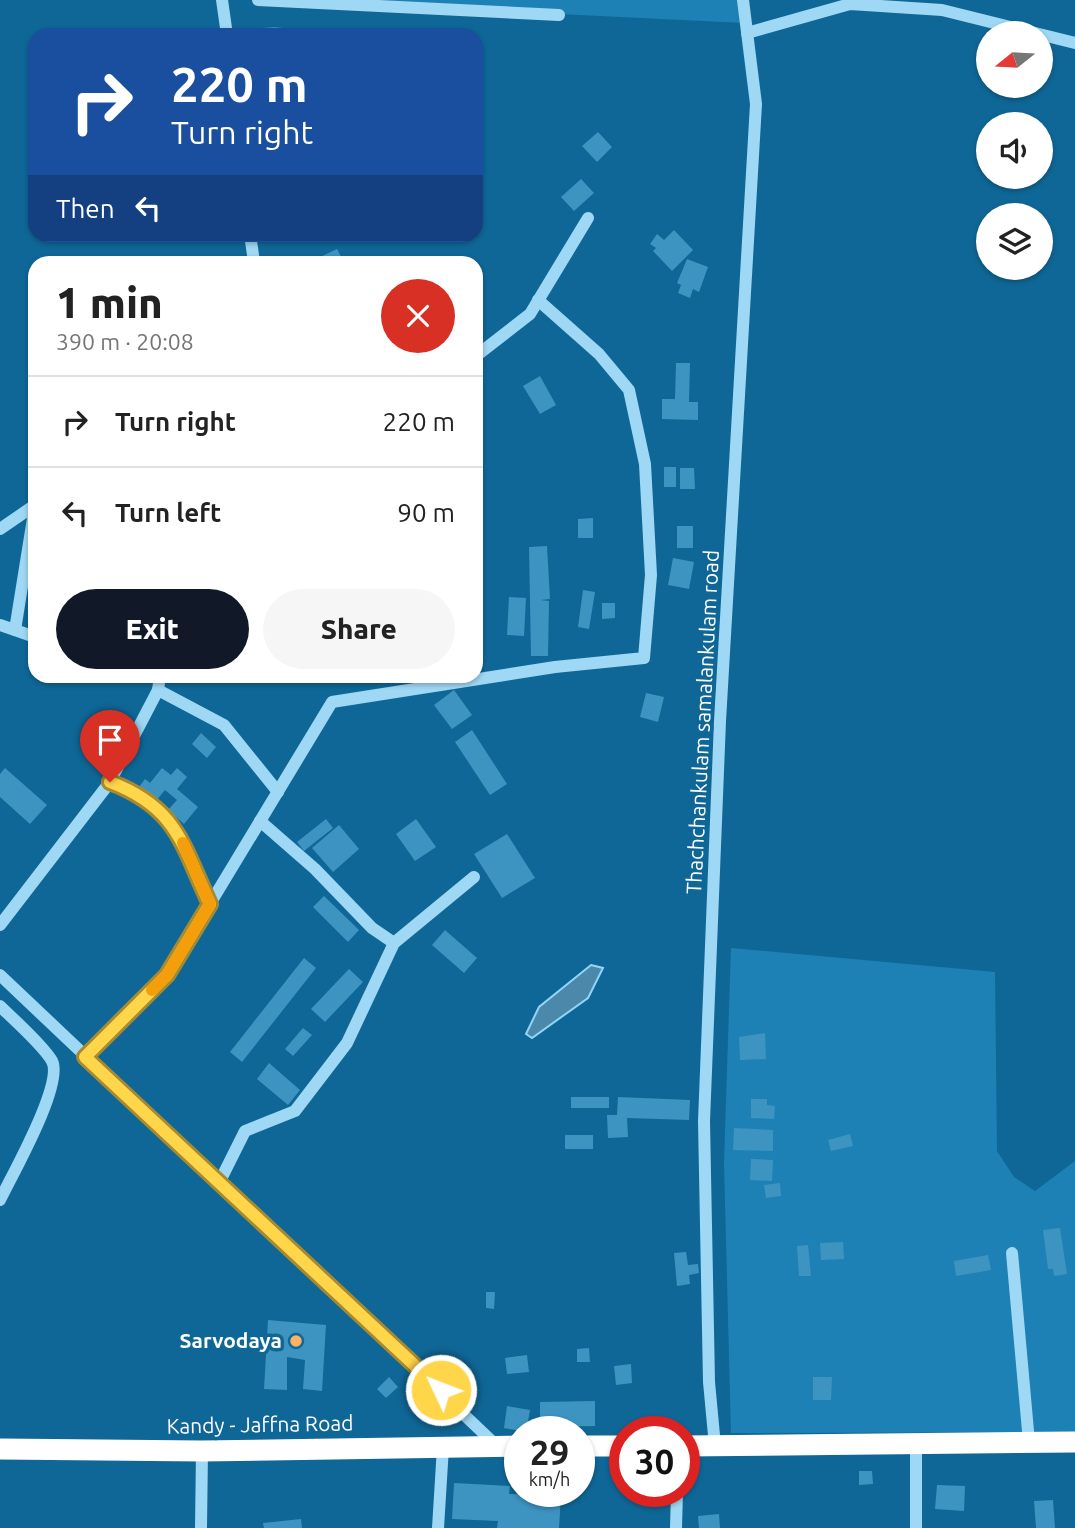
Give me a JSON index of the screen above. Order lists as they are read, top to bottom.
{
  "streets": {
    "highway": ["Kandy - Jaffna Road"],
    "street": ["Thachchankulam samalankulam road"]
  },
  "places": ["Sarvodaya"],
  "north": "left",
  "page": {
    "turn": ["220 m", "Turn right"],
    "then": "Then",
    "heading": ["1 min", "390 m · 20:08"],
    "list": [
      {
        "name": "Turn right",
        "value": "220 m"
      },
      {
        "name": "Turn left",
        "value": "90 m"
      }
    ],
    "buttons": ["Exit", "Share"],
    "speed": "29 km/h",
    "limit": "30"
  }
}
